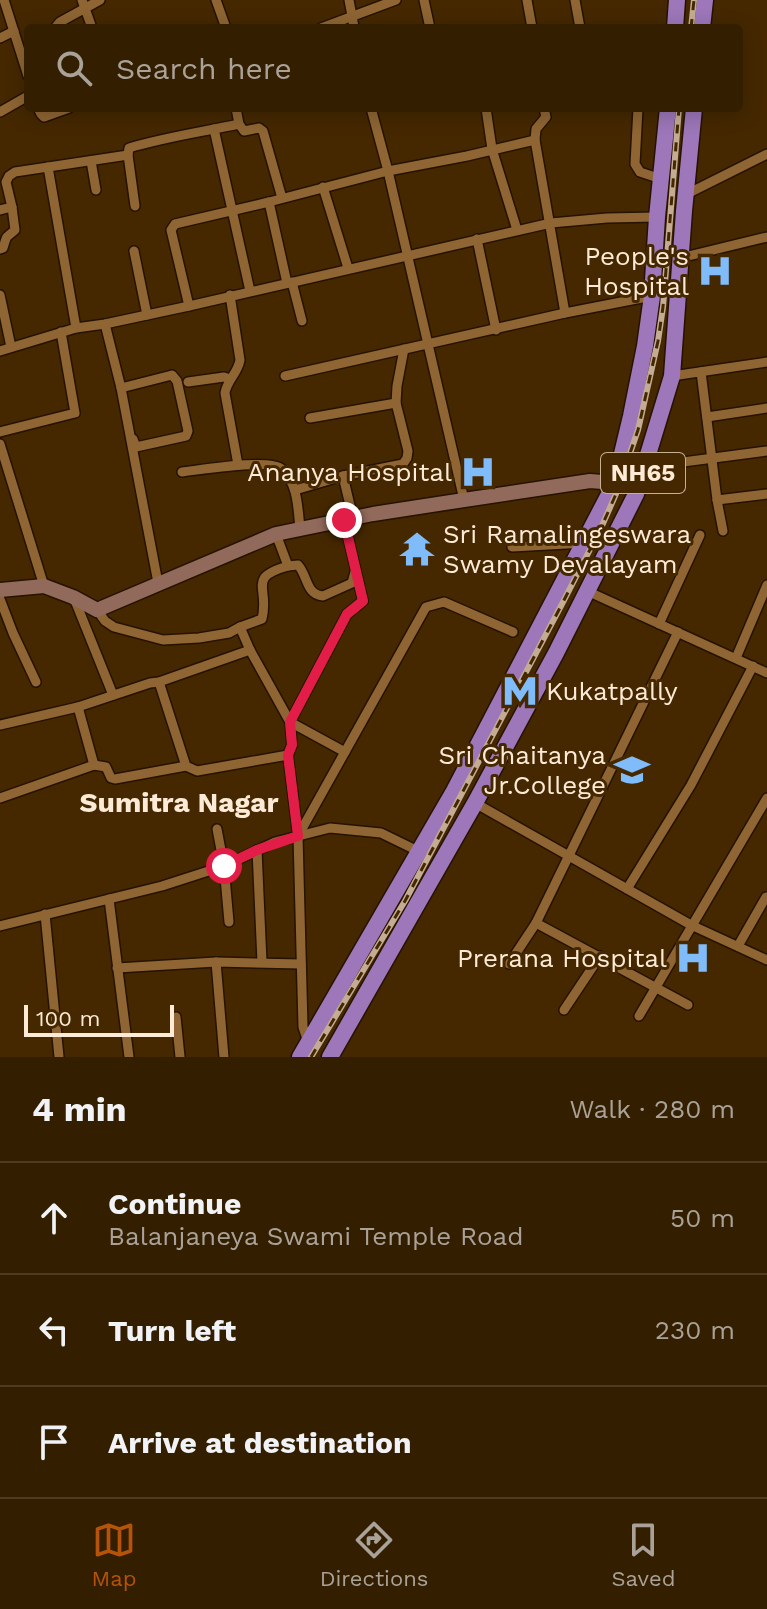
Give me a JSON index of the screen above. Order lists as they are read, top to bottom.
{
  "streets": {
    "highway": ["NH65"]
  },
  "districts": ["Sumitra Nagar"],
  "places": {
    "hospital": ["People's Hospital", "Ananya Hospital", "Prerana Hospital"],
    "temple": ["Sri Ramalingeswara Swamy Devalayam"],
    "metro station": ["Kukatpally"],
    "school or university": ["Sri Chaitanya Jr.College"]
  },
  "scale_bar": "100 m",
  "page": {
    "search": "Search here",
    "scale": "100 m",
    "heading": ["4 min", "Walk · 280 m"],
    "list": [
      ["Continue", "Balanjaneya Swami Temple Road", "50 m"],
      ["Turn left", "230 m"],
      "Arrive at destination"
    ],
    "nav": ["Map", "Directions", "Saved"]
  }
}
